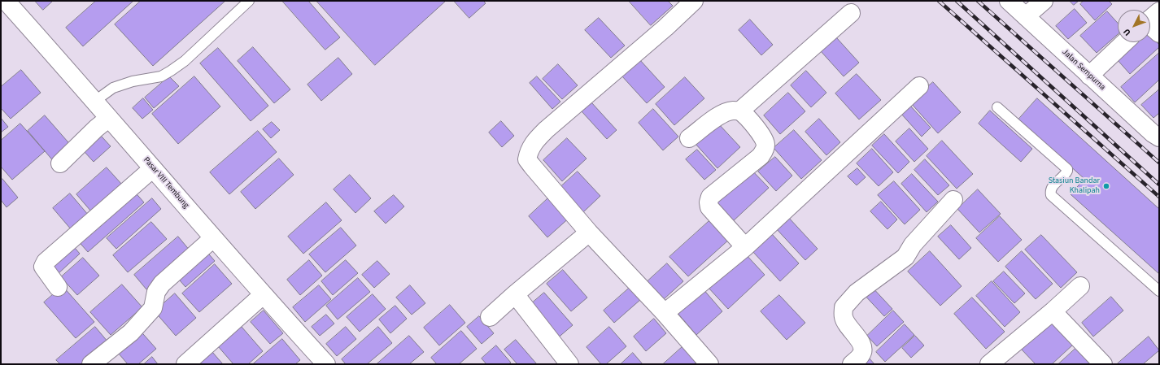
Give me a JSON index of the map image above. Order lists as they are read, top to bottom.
{
  "streets": {
    "street": ["Jalan Sempurna", "Pasar VIII Tembung"]
  },
  "places": ["Stasiun Bandar Khalipah"],
  "north": "bottom left"
}
